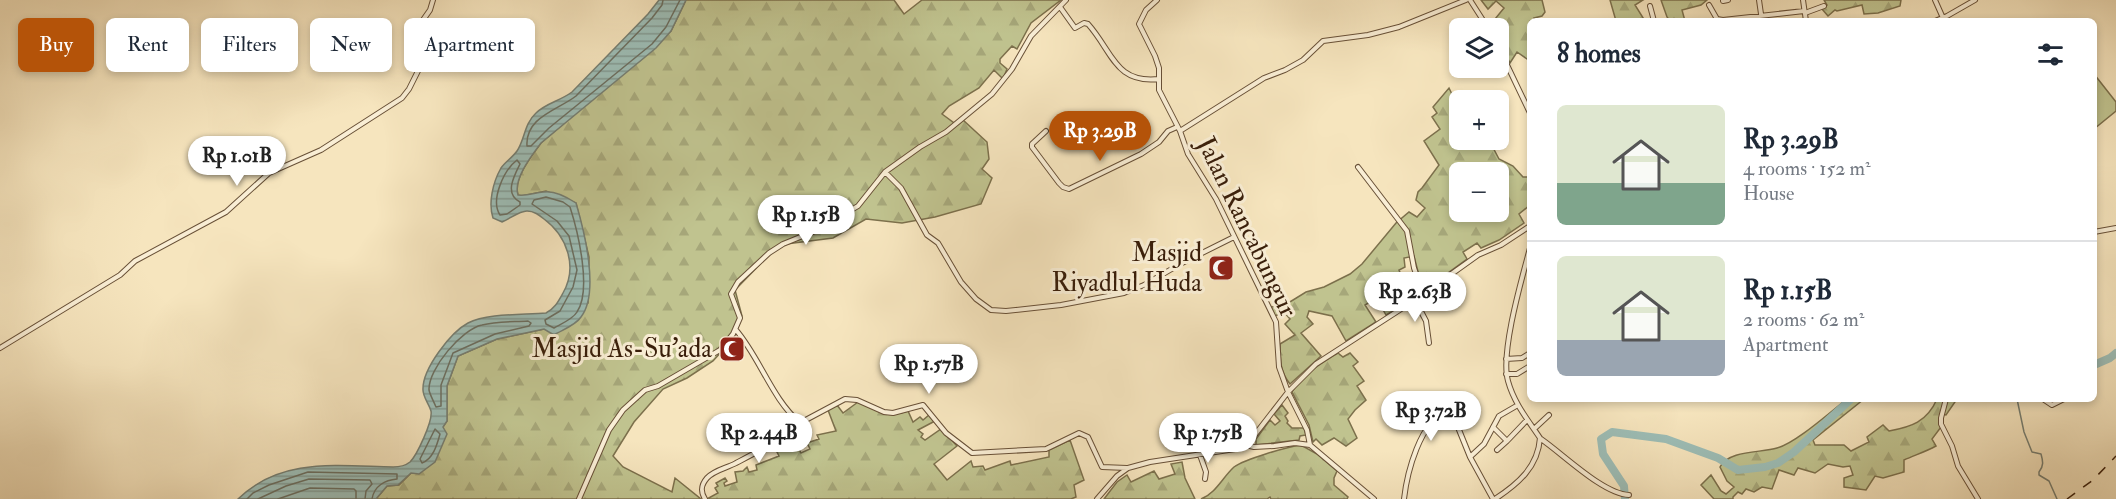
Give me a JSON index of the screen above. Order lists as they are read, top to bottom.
{
  "streets": {
    "street": ["Jalan Rancabungur"]
  },
  "places": {
    "mosque": ["Masjid Riyadlul Huda", "Masjid As-Su'ada"]
  },
  "page": {
    "map_buttons": ["+", "−"],
    "chip": [
      "Buy",
      "Rent",
      "Filters",
      "New",
      "Apartment"
    ],
    "heading": "8 homes",
    "list": [
      {
        "name": "Rp 3.29B",
        "note": "4 rooms · 152 m² · House"
      },
      {
        "name": "Rp 1.15B",
        "note": "2 rooms · 62 m² · Apartment"
      }
    ],
    "price": [
      "Rp 3.29B",
      "Rp 1.01B",
      "Rp 1.15B",
      "Rp 2.63B",
      "Rp 1.57B",
      "Rp 3.72B",
      "Rp 2.44B",
      "Rp 1.75B"
    ]
  }
}
